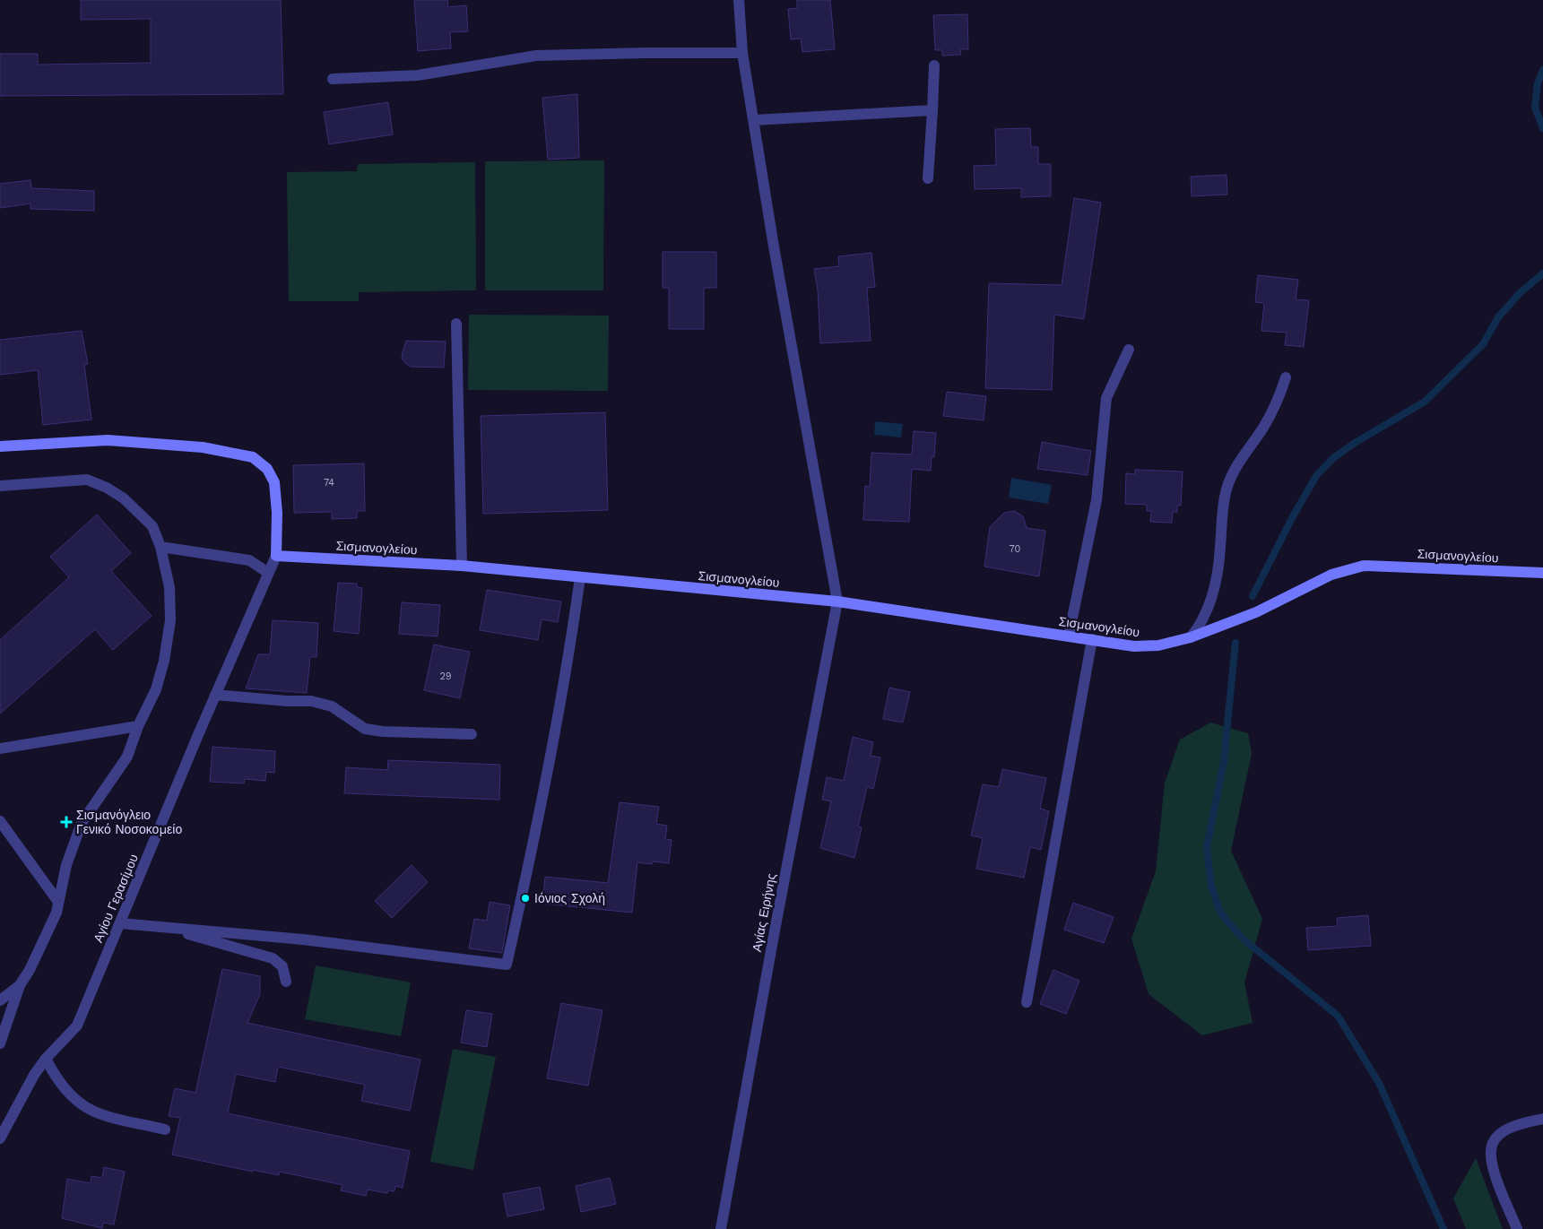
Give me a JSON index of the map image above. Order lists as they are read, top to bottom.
{
  "streets": {
    "street": ["Σισμανογλείου", "Αγίου Γερασίμου", "Αγίας Ειρήνης"]
  },
  "crossings": [
    ["Σισμανογλείου", "Αγίου Γερασίμου"],
    ["Σισμανογλείου", "Αγίας Ειρήνης"]
  ],
  "places": {
    "health": ["Σισμανόγλειο Γενικό Νοσοκομείο"],
    "other": ["Ιόνιος Σχολή"]
  },
  "house_numbers": ["74", "70", "29"]
}
